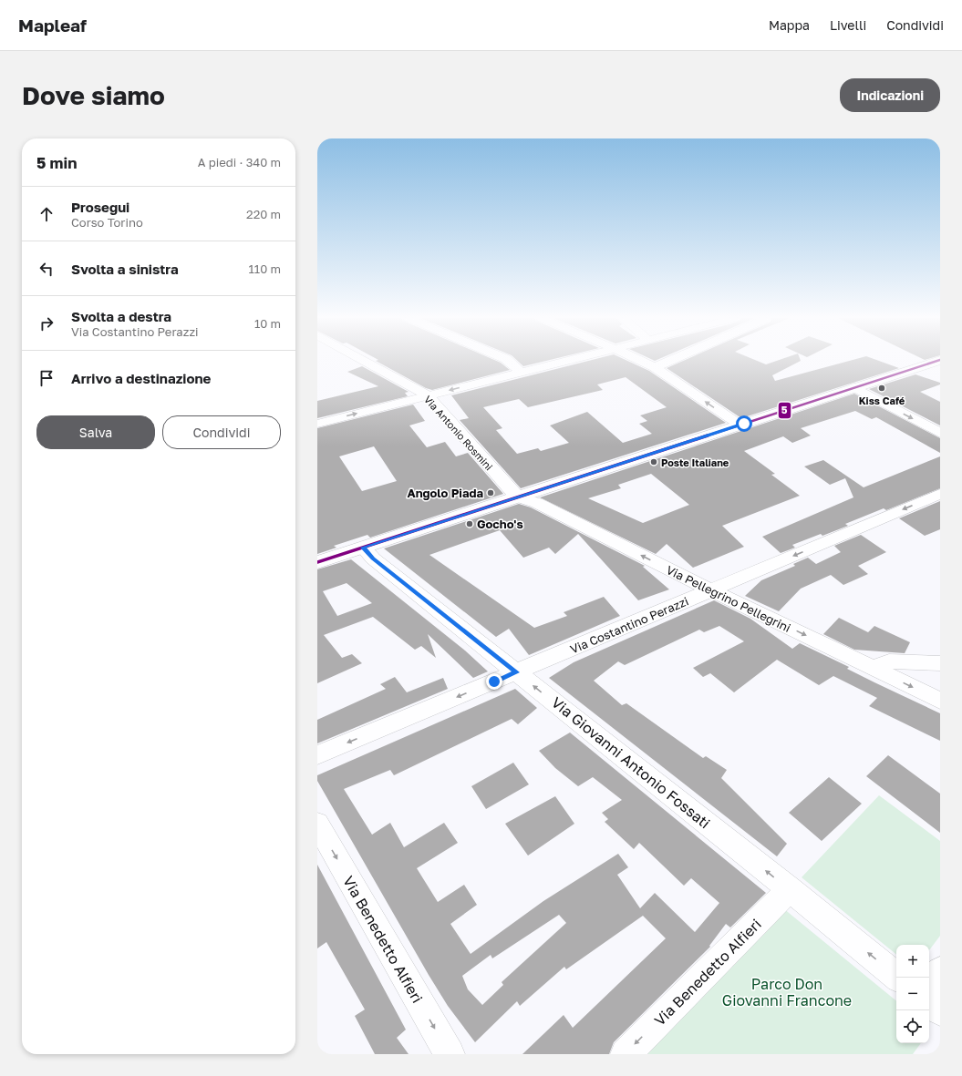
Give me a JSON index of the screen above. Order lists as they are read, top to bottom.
{
  "streets": {
    "main road": ["Via Antonio Rosmini"],
    "street": [
      "Via Pellegrino Pellegrini",
      "Via Costantino Perazzi",
      "Via Giovanni Antonio Fossati",
      "Via Benedetto Alfieri"
    ]
  },
  "crossings": [
    ["Via Antonio Rosmini", "Via Pellegrino Pellegrini"],
    ["Via Pellegrino Pellegrini", "Via Costantino Perazzi"],
    ["Via Costantino Perazzi", "Via Giovanni Antonio Fossati"],
    ["Via Giovanni Antonio Fossati", "Via Benedetto Alfieri"]
  ],
  "one_way": ["Via Costantino Perazzi", "Via Giovanni Antonio Fossati"],
  "parks": ["Parco Don Giovanni Francone"],
  "places": [
    "Kiss Café",
    "Poste Italiane",
    "Angolo Piada",
    "Gocho's"
  ],
  "lines": ["transit line 5"],
  "page": {
    "header": "Mapleaf",
    "nav": ["Mappa", "Livelli", "Condividi"],
    "buttons": [
      "Indicazioni",
      ["Salva", "Condividi"]
    ],
    "title": "Dove siamo",
    "heading": ["5 min", "A piedi · 340 m"],
    "list": [
      ["Prosegui", "Corso Torino", "220 m"],
      ["Svolta a sinistra", "110 m"],
      ["Svolta a destra", "Via Costantino Perazzi", "10 m"],
      "Arrivo a destinazione"
    ],
    "map_buttons": ["+", "−"]
  }
}
